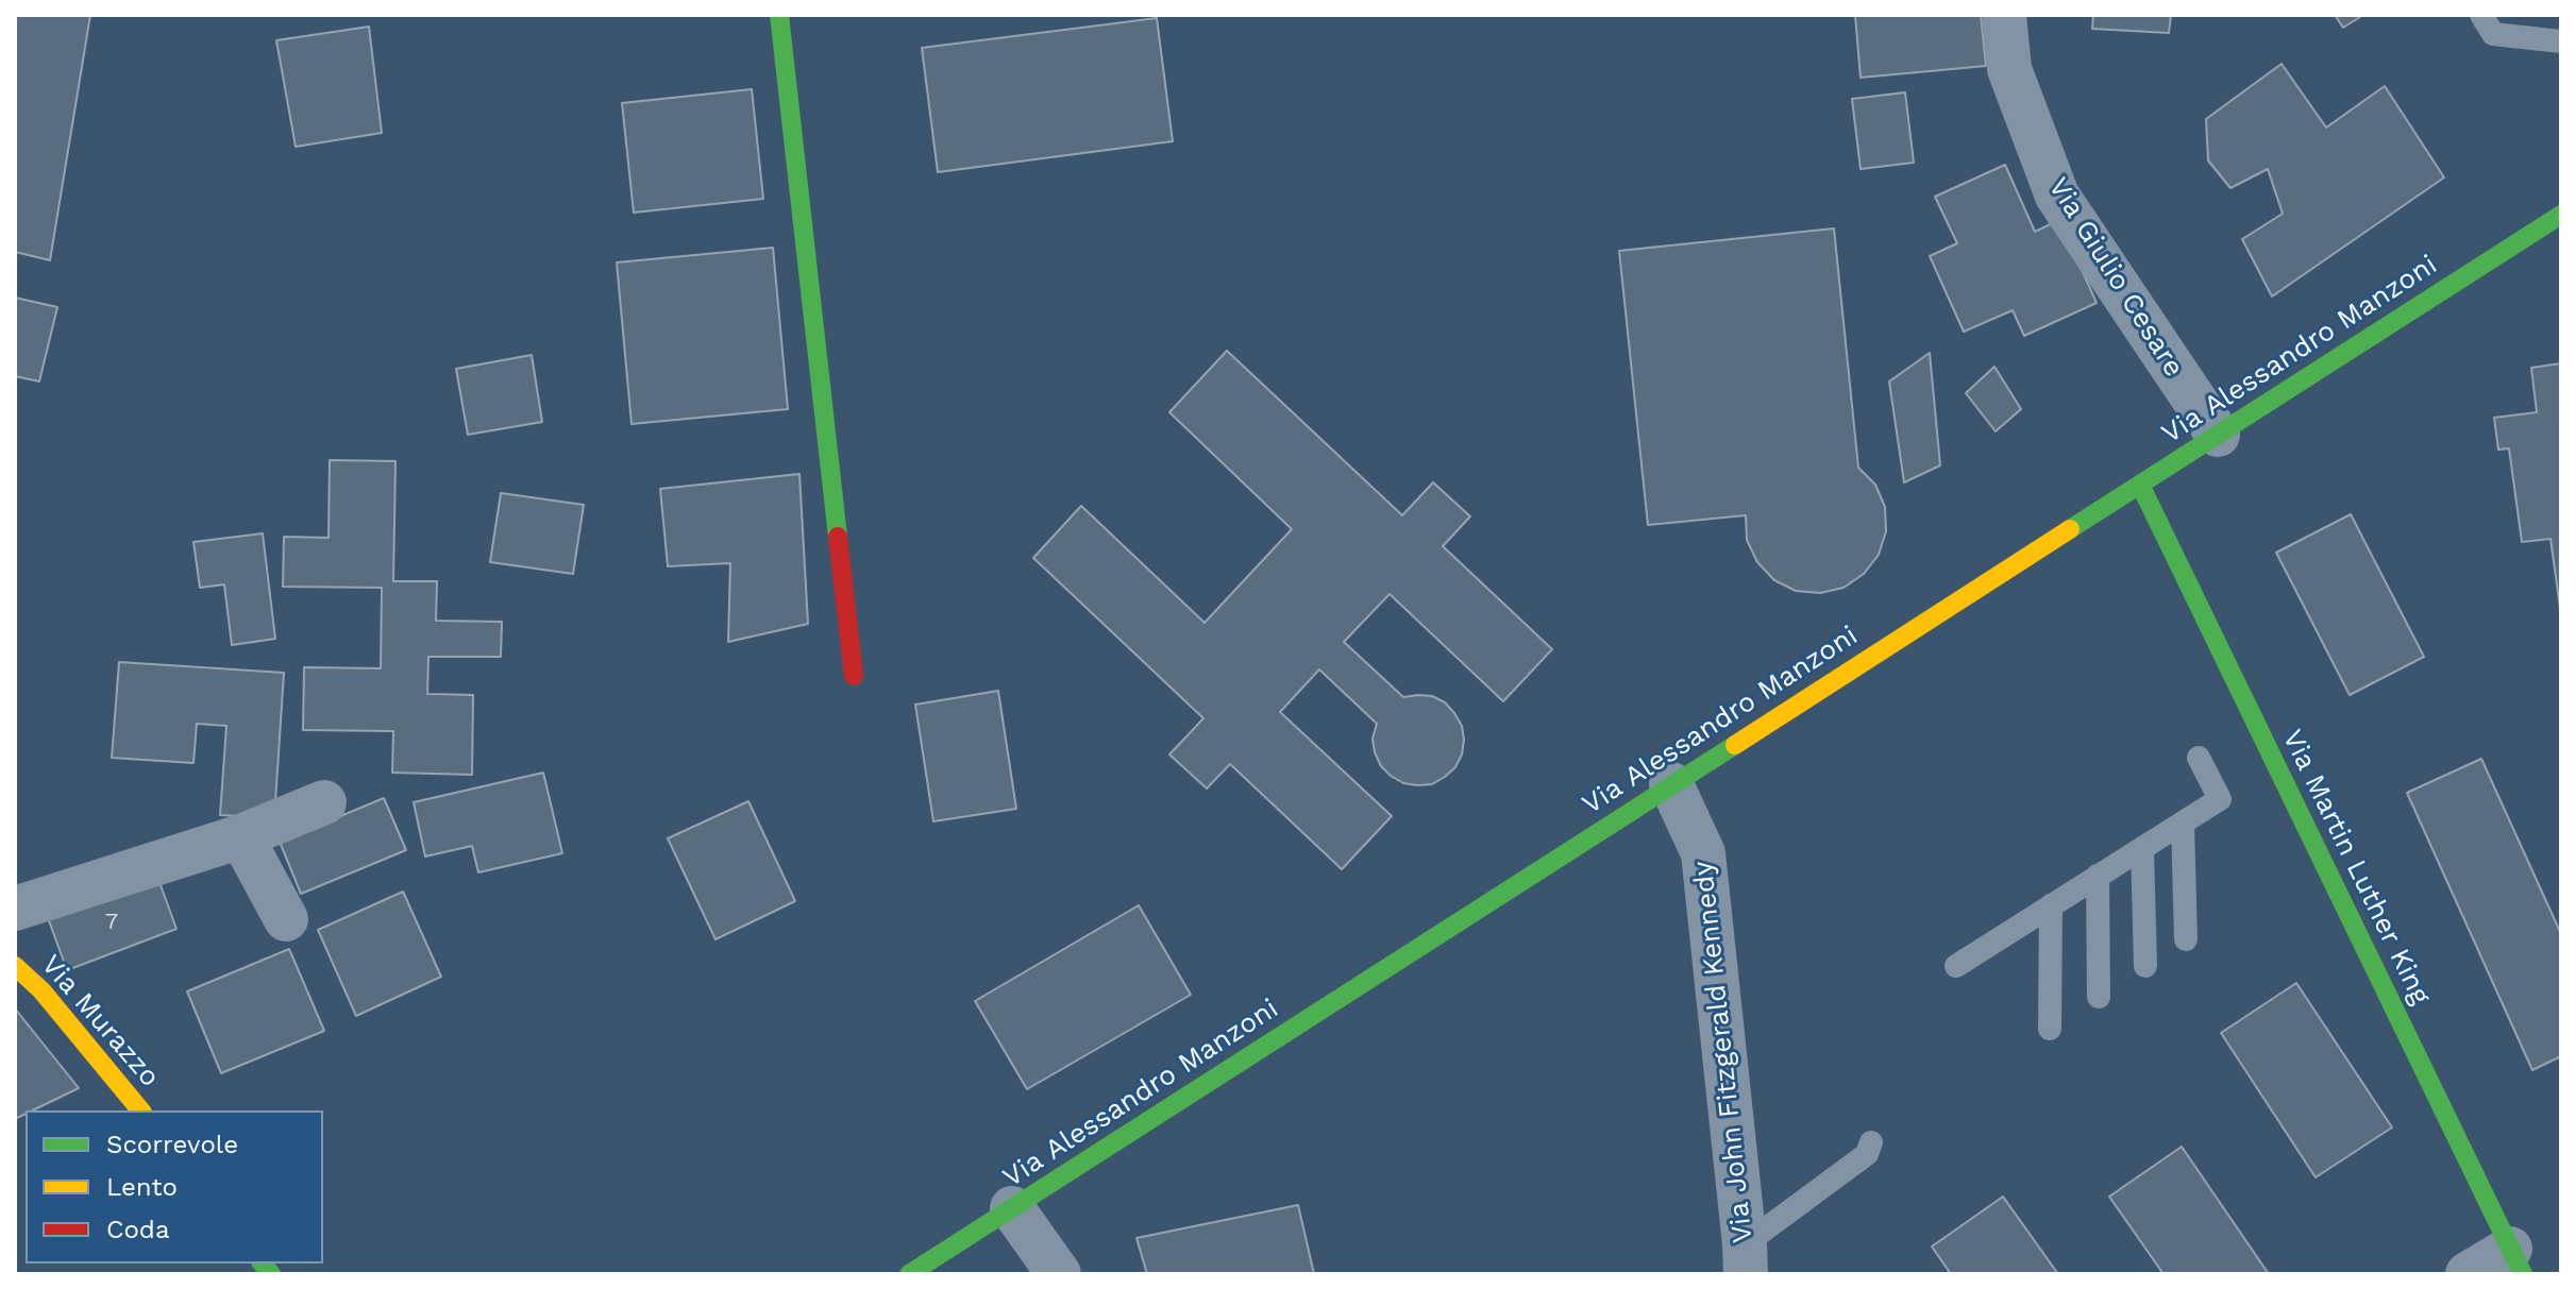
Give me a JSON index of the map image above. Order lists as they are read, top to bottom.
{
  "streets": {
    "main road": ["Via Alessandro Manzoni", "Via Martin Luther King", "Via Murazzo"],
    "street": ["Via Giulio Cesare", "Via John Fitzgerald Kennedy"]
  },
  "crossings": [
    ["Via Giulio Cesare", "Via Alessandro Manzoni"],
    ["Via Alessandro Manzoni", "Via Martin Luther King"],
    ["Via Alessandro Manzoni", "Via John Fitzgerald Kennedy"]
  ],
  "house_numbers": ["7"],
  "legend": ["Scorrevole", "Lento", "Coda"]
}
